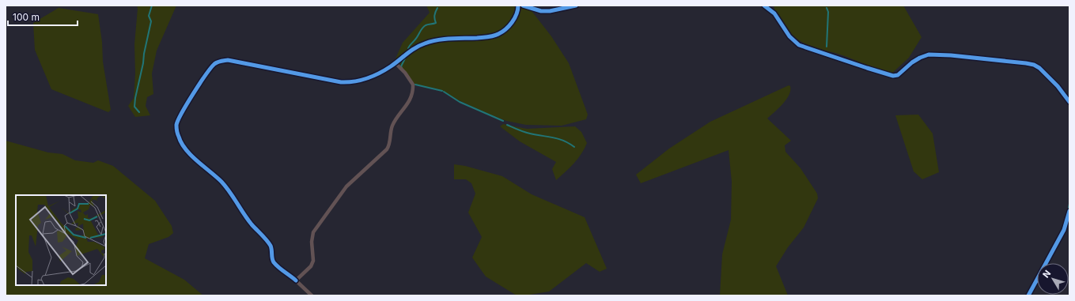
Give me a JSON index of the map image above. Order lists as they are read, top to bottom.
{
  "scale_bar": "100 m",
  "north": "top left"
}
